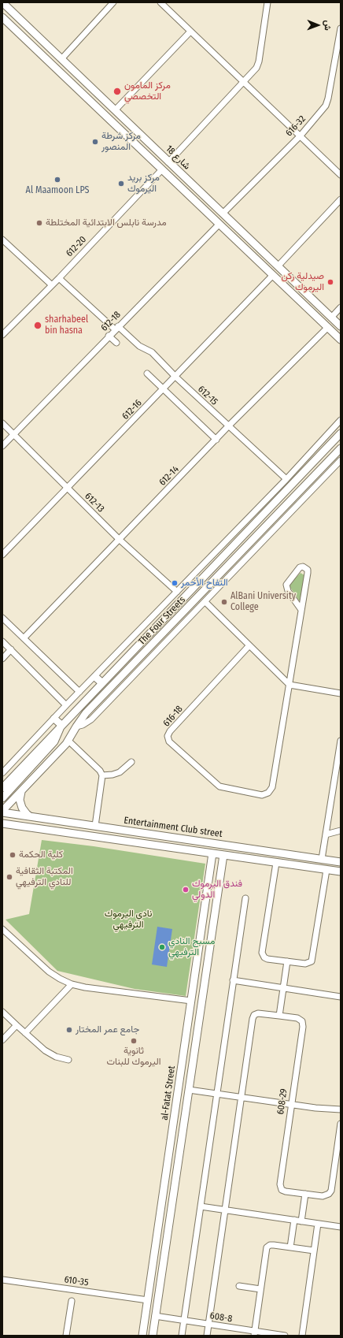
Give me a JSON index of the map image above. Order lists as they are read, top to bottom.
{
  "streets": {
    "street": [
      "616-32",
      "شارع 18",
      "612-20",
      "612-18",
      "612-15",
      "612-16",
      "612-14",
      "612-13",
      "The Four Streets",
      "616-18",
      "Entertainment Club street",
      "al-Fatat Street",
      "608-29",
      "610-35",
      "608-8"
    ]
  },
  "crossings": [
    ["616-32", "شارع 18"],
    ["شارع 18", "612-20"],
    ["شارع 18", "612-18"],
    ["شارع 18", "612-16"],
    ["شارع 18", "612-14"],
    ["612-20", "612-15"],
    ["612-18", "612-15"],
    ["612-18", "612-13"],
    ["612-15", "612-16"],
    ["612-15", "612-14"],
    ["612-16", "612-13"],
    ["612-14", "612-13"],
    ["The Four Streets", "Entertainment Club street"],
    ["al-Fatat Street", "610-35"],
    ["al-Fatat Street", "608-8"]
  ],
  "parks": ["نادي اليرموك الترفيهي"],
  "places": [
    "مركز المامون التخصصي",
    "مركز شرطة المنصور",
    "Al Maamoon LPS",
    "مركز بريد اليرموك",
    "مدرسة نابلس الابتدائية المختلطة",
    "صيدلية ركن اليرموك",
    "sharhabeel bin hasna",
    "التفاح الأحمر",
    "AlBani University College",
    "كلية الحكمة",
    "المكتبة الثقافية للنادي الترفيهي",
    "فندق اليرموك الدولي",
    "مسبح النادي الترفيهي",
    "جامع عمر المختار",
    "ثانوية اليرموك للبنات"
  ],
  "north": "right"
}
